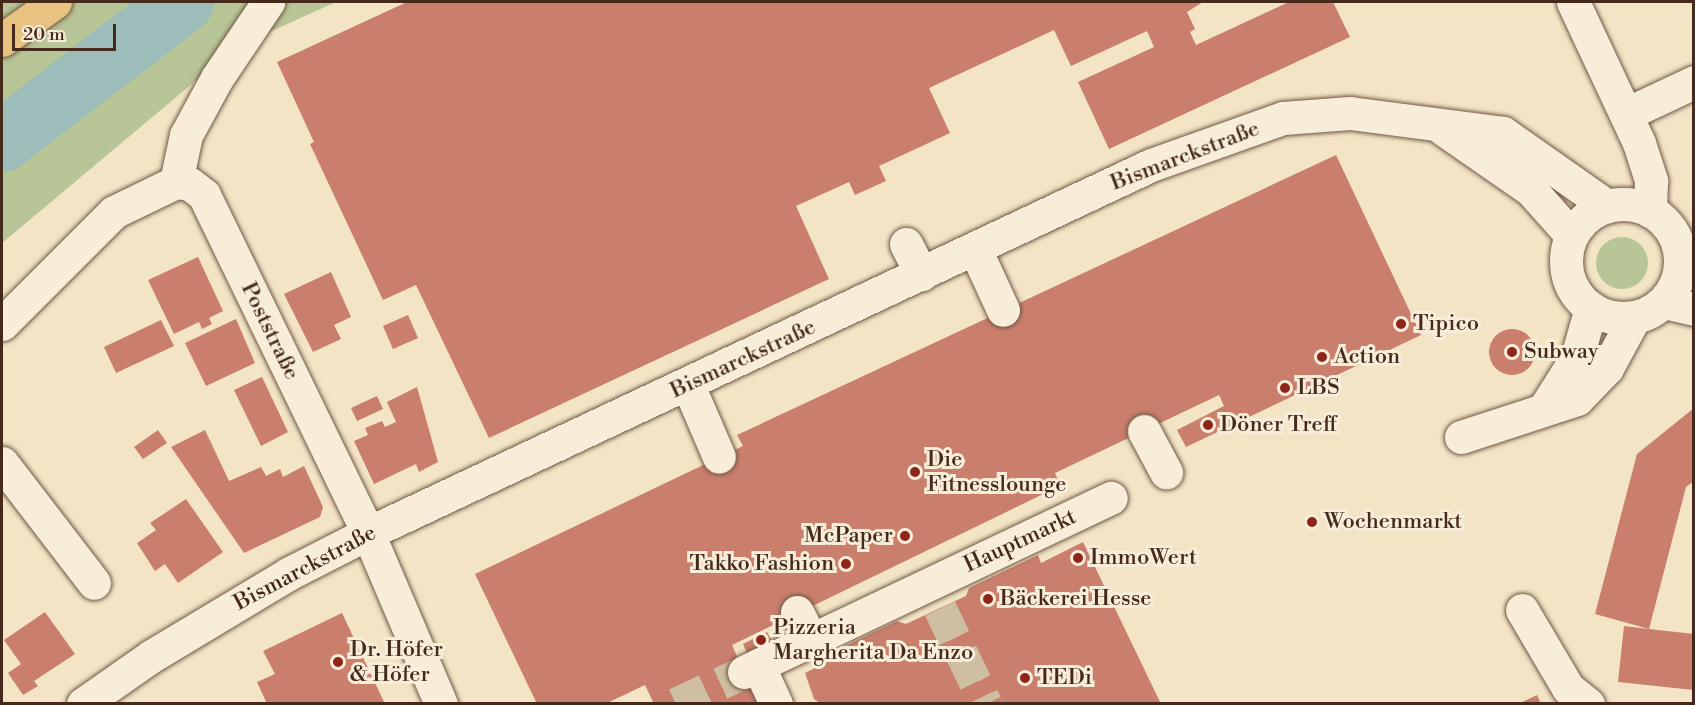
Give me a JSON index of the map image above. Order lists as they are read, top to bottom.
{
  "streets": {
    "street": ["Bismarckstraße", "Poststraße", "Hauptmarkt"]
  },
  "crossings": [
    ["Bismarckstraße", "Poststraße"]
  ],
  "places": [
    "Tipico",
    "Subway",
    "Action",
    "LBS",
    "Döner Treff",
    "Die Fitnesslounge",
    "Wochenmarkt",
    "McPaper",
    "ImmoWert",
    "Takko Fashion",
    "Bäckerei Hesse",
    "Pizzeria Margherita Da Enzo",
    "Dr. Höfer & Höfer",
    "TEDi"
  ],
  "scale_bar": "20 m"
}
